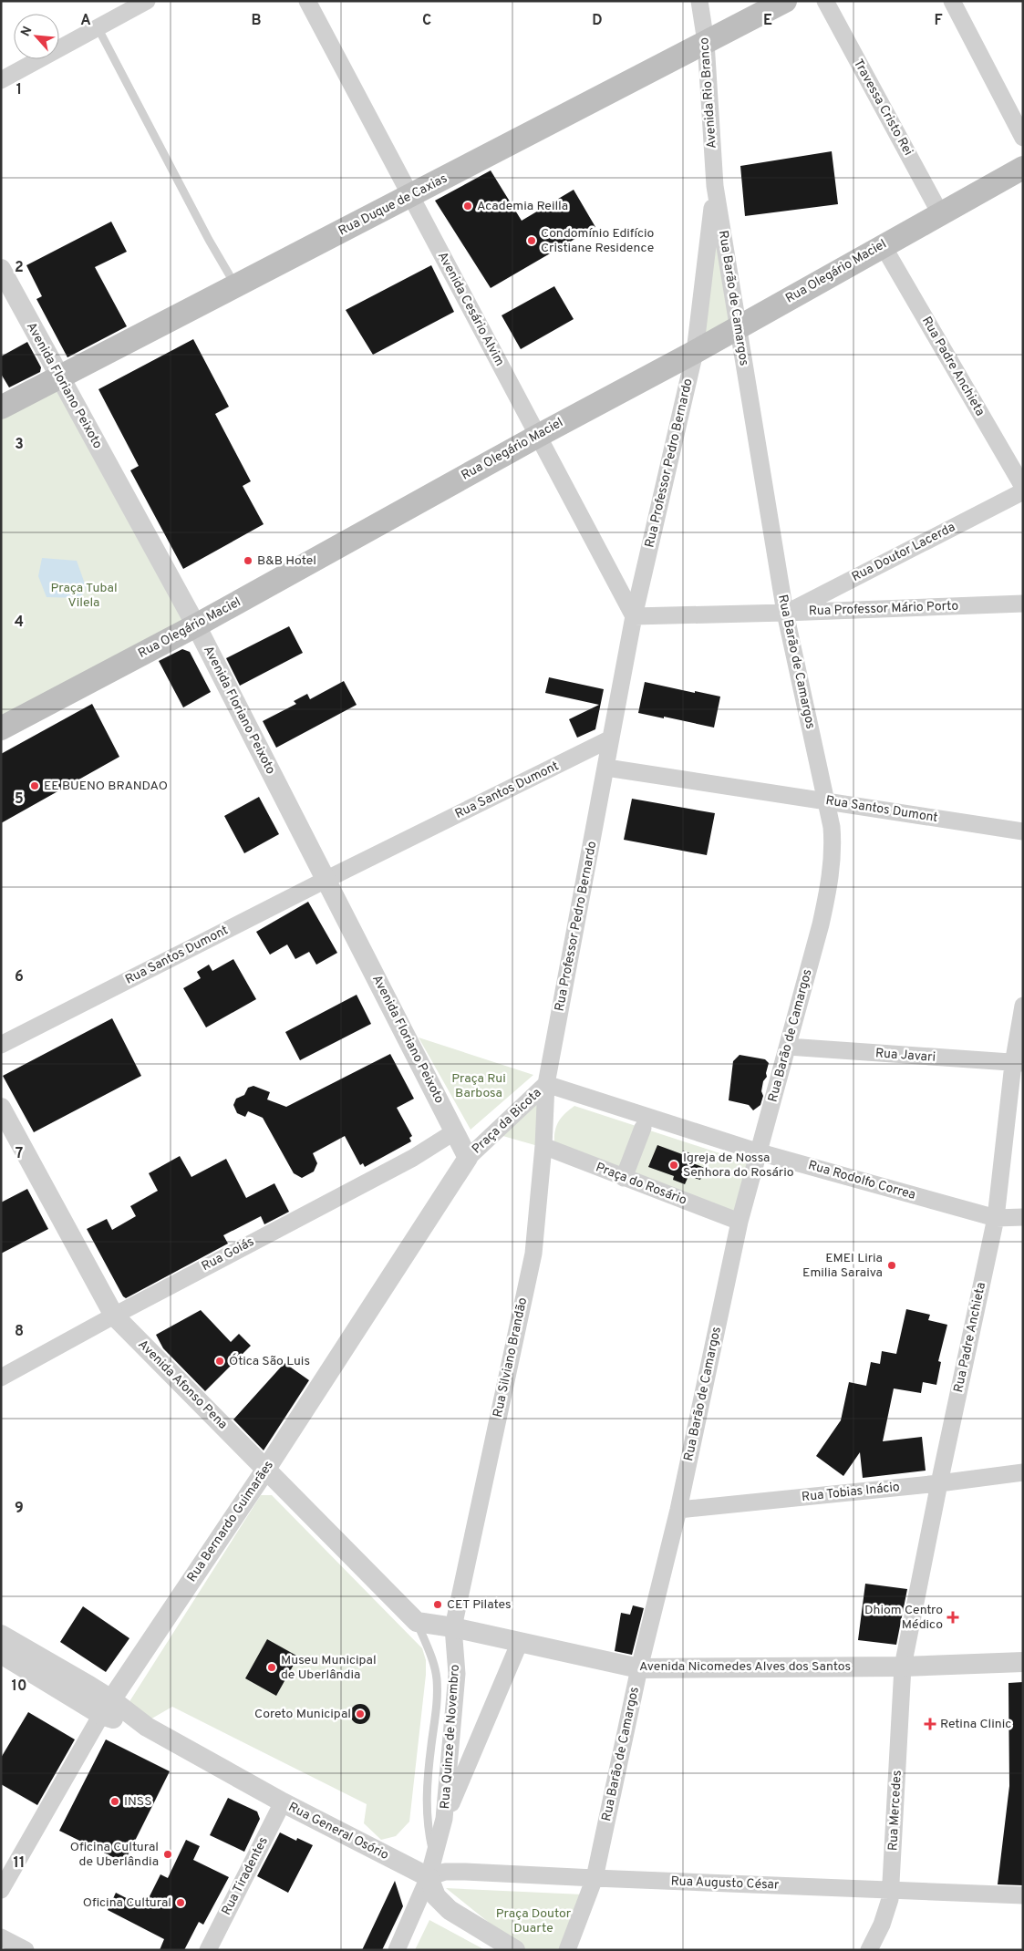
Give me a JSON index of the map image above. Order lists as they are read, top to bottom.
{
  "streets": {
    "main road": ["Rua Duque de Caxias", "Rua Olegário Maciel"],
    "street": [
      "Avenida Rio Branco",
      "Travessa Cristo Rei",
      "Rua Barão de Camargos",
      "Avenida Cesário Alvim",
      "Rua Padre Anchieta",
      "Avenida Floriano Peixoto",
      "Rua Professor Pedro Bernardo",
      "Rua Doutor Lacerda",
      "Rua Professor Mário Porto",
      "Rua Santos Dumont",
      "Rua Javari",
      "Praça da Bicota",
      "Rua Rodolfo Correa",
      "Praça do Rosário",
      "Rua Goiás",
      "Rua Silviano Brandão",
      "Avenida Afonso Pena",
      "Rua Tobias Inácio",
      "Rua Bernardo Guimarães",
      "Avenida Nicomedes Alves dos Santos",
      "Rua Quinze de Novembro",
      "Rua Mercedes",
      "Rua General Osório",
      "Rua Tiradentes",
      "Rua Augusto César"
    ]
  },
  "crossings": [
    ["Avenida Rio Branco", "Rua Duque de Caxias"],
    ["Avenida Rio Branco", "Rua Barão de Camargos"],
    ["Avenida Rio Branco", "Rua Professor Pedro Bernardo"],
    ["Travessa Cristo Rei", "Rua Olegário Maciel"],
    ["Rua Duque de Caxias", "Avenida Cesário Alvim"],
    ["Rua Duque de Caxias", "Avenida Floriano Peixoto"],
    ["Rua Olegário Maciel", "Rua Barão de Camargos"],
    ["Rua Olegário Maciel", "Avenida Cesário Alvim"],
    ["Rua Olegário Maciel", "Rua Padre Anchieta"],
    ["Rua Olegário Maciel", "Avenida Floriano Peixoto"],
    ["Rua Olegário Maciel", "Rua Professor Pedro Bernardo"],
    ["Rua Barão de Camargos", "Rua Professor Pedro Bernardo"],
    ["Rua Barão de Camargos", "Rua Doutor Lacerda"],
    ["Rua Barão de Camargos", "Rua Professor Mário Porto"],
    ["Rua Barão de Camargos", "Rua Santos Dumont"],
    ["Rua Barão de Camargos", "Rua Javari"],
    ["Rua Barão de Camargos", "Rua Rodolfo Correa"],
    ["Rua Barão de Camargos", "Praça do Rosário"],
    ["Rua Barão de Camargos", "Rua Tobias Inácio"],
    ["Rua Barão de Camargos", "Avenida Nicomedes Alves dos Santos"],
    ["Rua Barão de Camargos", "Rua Augusto César"],
    ["Avenida Cesário Alvim", "Rua Professor Pedro Bernardo"],
    ["Avenida Cesário Alvim", "Rua Professor Mário Porto"],
    ["Rua Padre Anchieta", "Rua Javari"],
    ["Rua Padre Anchieta", "Rua Rodolfo Correa"],
    ["Rua Padre Anchieta", "Rua Tobias Inácio"],
    ["Rua Padre Anchieta", "Avenida Nicomedes Alves dos Santos"],
    ["Rua Padre Anchieta", "Rua Mercedes"],
    ["Avenida Floriano Peixoto", "Rua Santos Dumont"],
    ["Avenida Floriano Peixoto", "Praça da Bicota"],
    ["Avenida Floriano Peixoto", "Rua Goiás"],
    ["Avenida Floriano Peixoto", "Rua Bernardo Guimarães"],
    ["Rua Professor Pedro Bernardo", "Rua Professor Mário Porto"],
    ["Rua Professor Pedro Bernardo", "Rua Santos Dumont"],
    ["Rua Professor Pedro Bernardo", "Praça da Bicota"],
    ["Rua Professor Pedro Bernardo", "Rua Rodolfo Correa"],
    ["Rua Professor Pedro Bernardo", "Rua Silviano Brandão"],
    ["Rua Doutor Lacerda", "Rua Professor Mário Porto"],
    ["Praça da Bicota", "Rua Rodolfo Correa"],
    ["Praça da Bicota", "Rua Silviano Brandão"],
    ["Praça da Bicota", "Rua Bernardo Guimarães"],
    ["Rua Rodolfo Correa", "Rua Silviano Brandão"],
    ["Praça do Rosário", "Rua Silviano Brandão"],
    ["Rua Goiás", "Avenida Afonso Pena"],
    ["Rua Silviano Brandão", "Avenida Nicomedes Alves dos Santos"],
    ["Rua Silviano Brandão", "Rua Quinze de Novembro"],
    ["Avenida Afonso Pena", "Rua Bernardo Guimarães"],
    ["Avenida Afonso Pena", "Avenida Nicomedes Alves dos Santos"],
    ["Rua Bernardo Guimarães", "Rua General Osório"],
    ["Avenida Nicomedes Alves dos Santos", "Rua Quinze de Novembro"],
    ["Avenida Nicomedes Alves dos Santos", "Rua Mercedes"],
    ["Rua Quinze de Novembro", "Rua General Osório"],
    ["Rua Quinze de Novembro", "Rua Augusto César"],
    ["Rua Mercedes", "Rua Augusto César"],
    ["Rua General Osório", "Rua Tiradentes"],
    ["Rua General Osório", "Rua Augusto César"]
  ],
  "parks": ["Praça Tubal Vilela", "Praça Rui Barbosa", "Praça Doutor Duarte"],
  "places": {
    "other": [
      "Academia Reilla",
      "Condomínio Edifício Cristiane Residence",
      "B&B Hotel",
      "EE BUENO BRANDAO",
      "Igreja de Nossa Senhora do Rosário",
      "EMEI Liria Emilia Saraiva",
      "Ótica São Luis",
      "CET Pilates",
      "Museu Municipal de Uberlândia",
      "Coreto Municipal",
      "INSS",
      "Oficina Cultural de Uberlândia",
      "Oficina Cultural"
    ],
    "health": ["Dhiom Centro Médico", "Retina Clinic"]
  },
  "north": "top left",
  "grid": {
    "columns": [
      "A",
      "B",
      "C",
      "D",
      "E",
      "F"
    ],
    "rows": [
      "1",
      "2",
      "3",
      "4",
      "5",
      "6",
      "7",
      "8",
      "9",
      "10",
      "11"
    ]
  }
}
